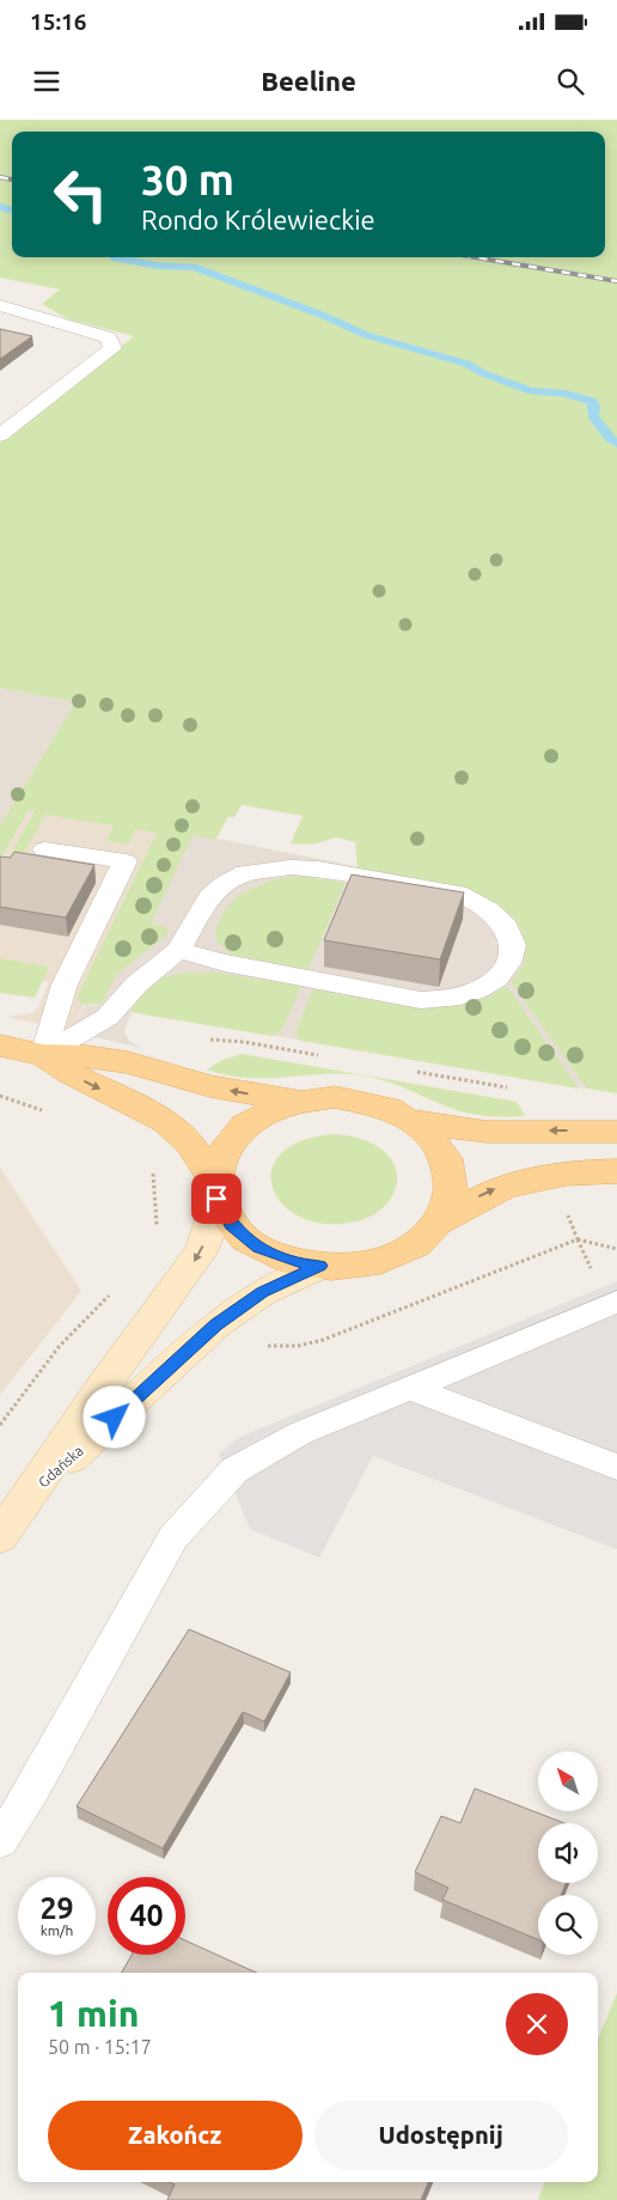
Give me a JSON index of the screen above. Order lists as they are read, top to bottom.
{
  "streets": {
    "street": ["Gdańska"]
  },
  "north": "top left",
  "page": {
    "status": "15:16",
    "header": "Beeline",
    "turn": ["30 m", "Rondo Królewieckie"],
    "speed": "29 km/h",
    "limit": "40",
    "heading": ["1 min", "50 m · 15:17"],
    "buttons": ["Zakończ", "Udostępnij"]
  }
}
